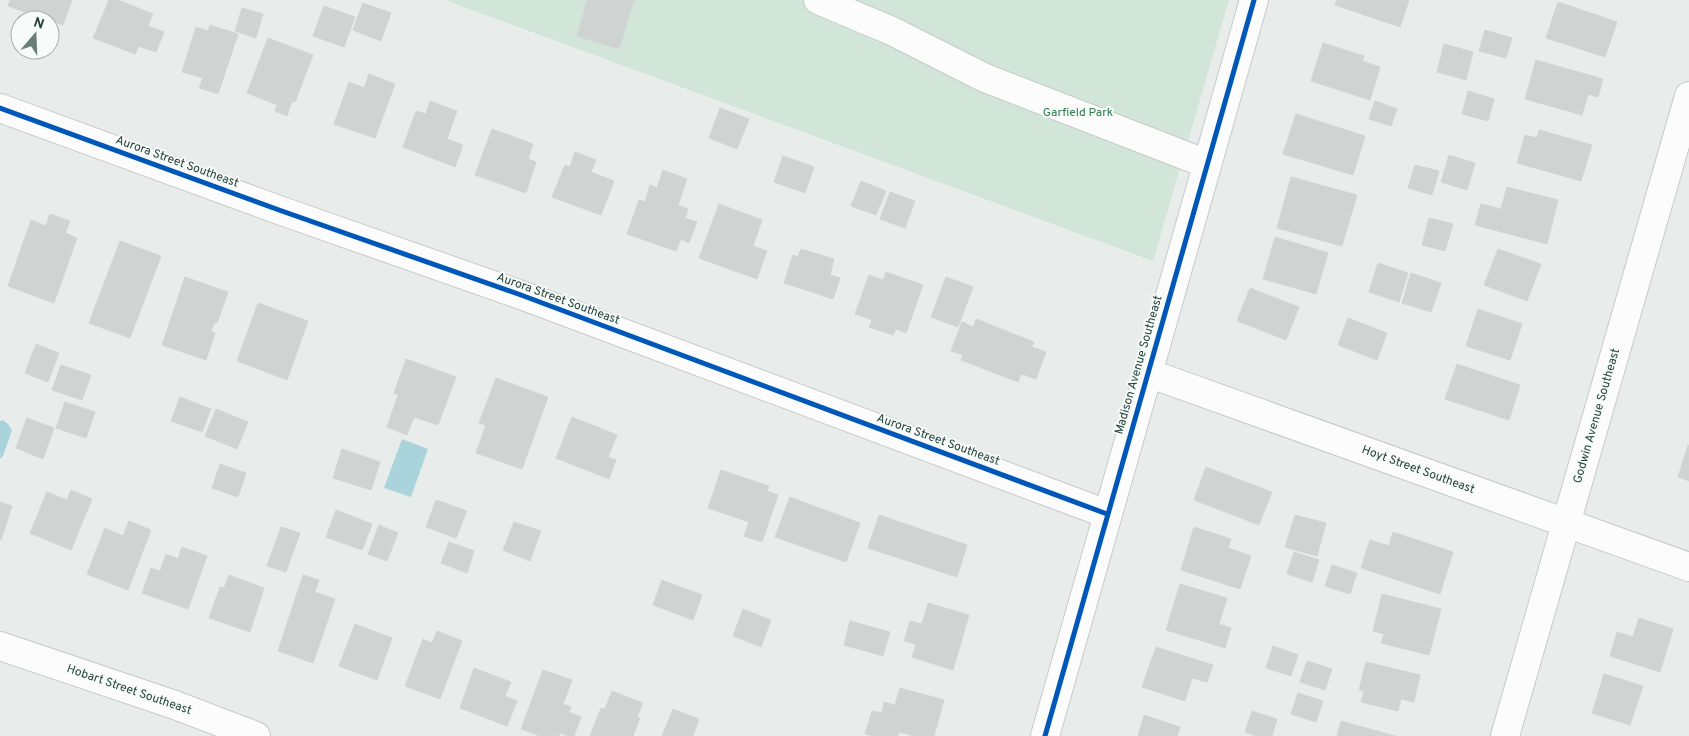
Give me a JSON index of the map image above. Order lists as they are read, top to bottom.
{
  "streets": {
    "street": [
      "Aurora Street Southeast",
      "Madison Avenue Southeast",
      "Godwin Avenue Southeast",
      "Hoyt Street Southeast",
      "Hobart Street Southeast"
    ]
  },
  "crossings": [
    ["Aurora Street Southeast", "Madison Avenue Southeast"],
    ["Madison Avenue Southeast", "Hoyt Street Southeast"],
    ["Godwin Avenue Southeast", "Hoyt Street Southeast"]
  ],
  "parks": ["Garfield Park"],
  "north": "top"
}
